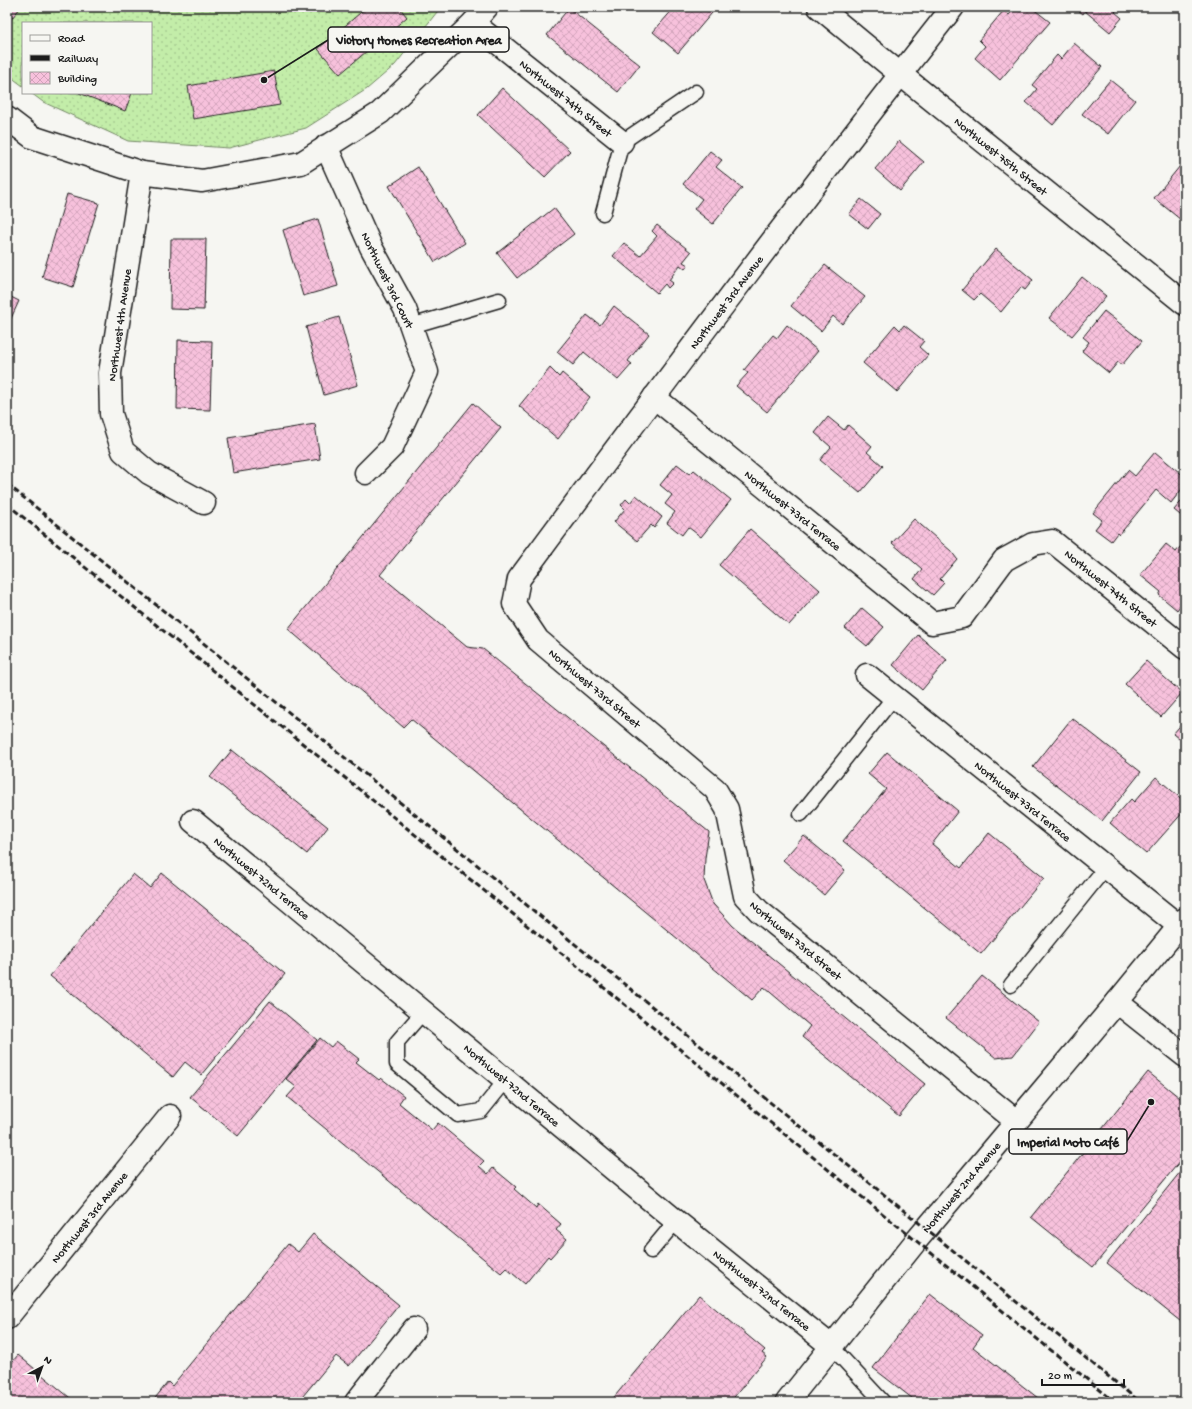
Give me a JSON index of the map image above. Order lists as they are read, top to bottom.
{
  "streets": {
    "street": [
      "Northwest 74th Street",
      "Northwest 75th Street",
      "Northwest 3rd Court",
      "Northwest 3rd Avenue",
      "Northwest 4th Avenue",
      "Northwest 73rd Terrace",
      "Northwest 73rd Street",
      "Northwest 72nd Terrace",
      "Northwest 2nd Avenue"
    ]
  },
  "crossings": [
    ["Northwest 74th Street", "Northwest 73rd Terrace"],
    ["Northwest 75th Street", "Northwest 3rd Avenue"],
    ["Northwest 3rd Avenue", "Northwest 73rd Terrace"],
    ["Northwest 3rd Avenue", "Northwest 73rd Street"],
    ["Northwest 73rd Terrace", "Northwest 2nd Avenue"],
    ["Northwest 73rd Street", "Northwest 2nd Avenue"],
    ["Northwest 72nd Terrace", "Northwest 2nd Avenue"]
  ],
  "places": ["Victory Homes Recreation Area", "Imperial Moto Café"],
  "legend": ["Road", "Railway", "Building"],
  "scale_bar": "20 m",
  "north": "top right"
}
